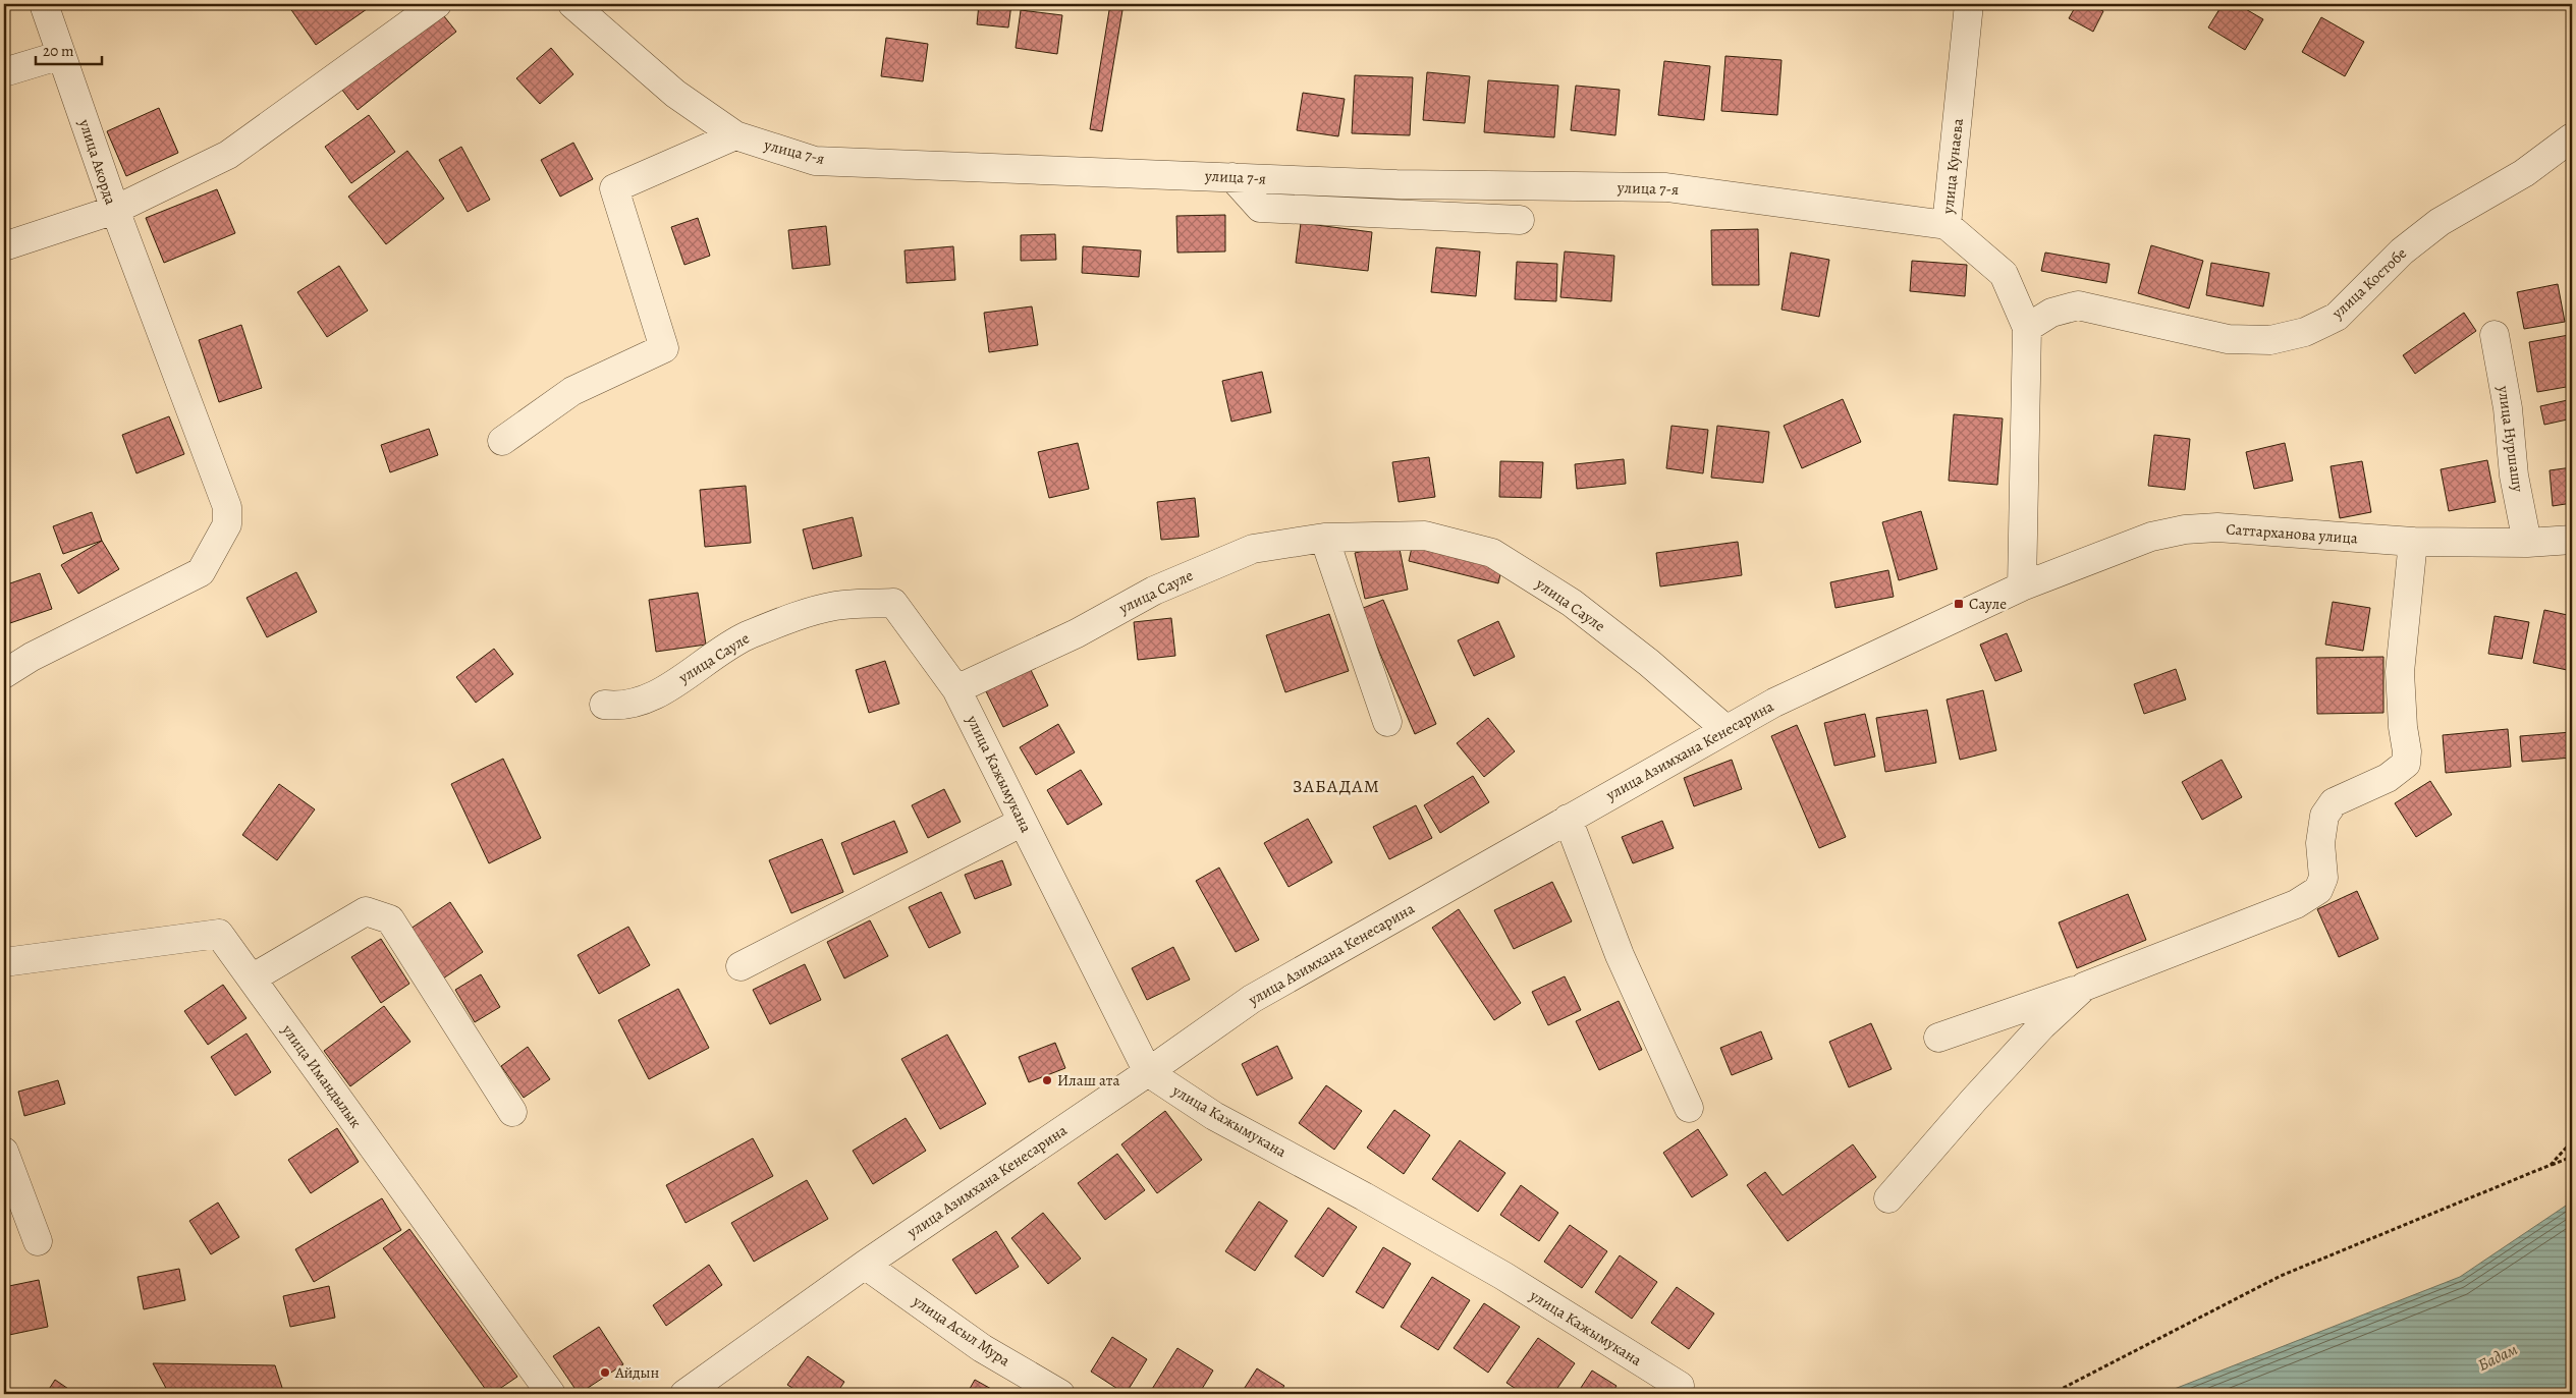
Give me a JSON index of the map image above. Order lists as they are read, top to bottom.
{
  "streets": {
    "street": [
      "улица 7-я",
      "улица Акорда",
      "улица Кунаева",
      "улица Костобе",
      "улица Нуршашу",
      "Саттарханова улица",
      "улица Сауле",
      "улица Азимхана Кенесарина",
      "улица Кажымукана",
      "улица Имандылык",
      "улица Асыл Мура"
    ]
  },
  "crossings": [
    ["улица 7-я", "улица Кунаева"],
    ["улица Кунаева", "улица Костобе"],
    ["улица Кунаева", "Саттарханова улица"],
    ["улица Кунаева", "улица Азимхана Кенесарина"],
    ["улица Нуршашу", "Саттарханова улица"],
    ["Саттарханова улица", "улица Азимхана Кенесарина"],
    ["улица Сауле", "улица Азимхана Кенесарина"],
    ["улица Сауле", "улица Кажымукана"],
    ["улица Азимхана Кенесарина", "улица Кажымукана"],
    ["улица Азимхана Кенесарина", "улица Асыл Мура"]
  ],
  "districts": ["ЗАБАДАМ"],
  "water": ["Бадам"],
  "places": {
    "transit": ["Сауле"],
    "other": ["Илаш ата", "Айдын"]
  },
  "scale_bar": "20 m"
}
